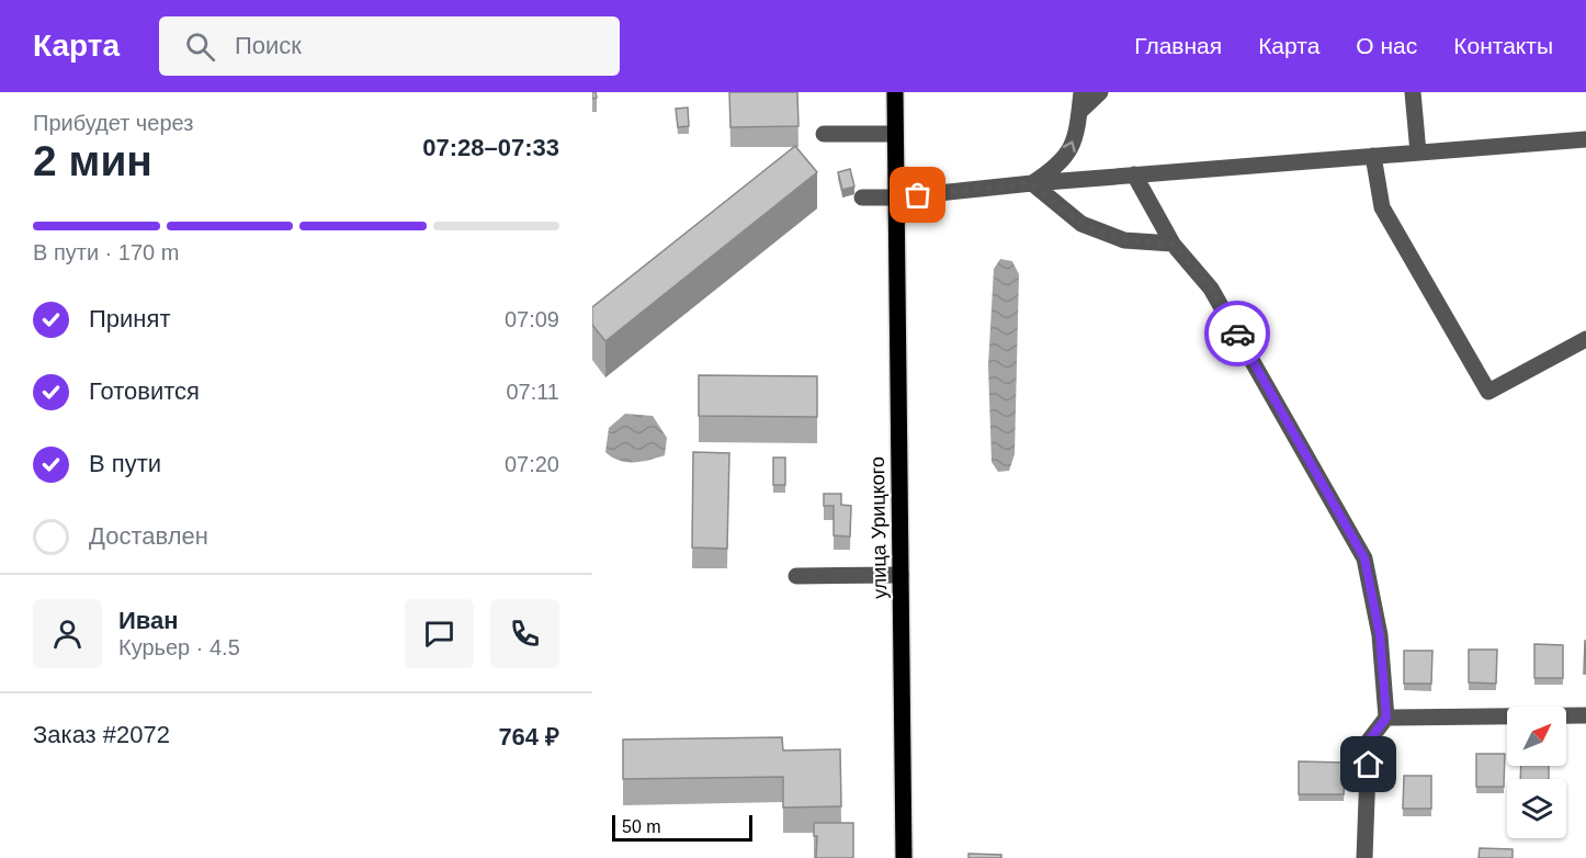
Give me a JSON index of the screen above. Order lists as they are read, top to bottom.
{
  "streets": {
    "main road": ["улица Урицкого"]
  },
  "scale_bar": "50 m",
  "north": "top right",
  "page": {
    "header": "Карта",
    "search": "Поиск",
    "nav": [
      "Главная",
      "Карта",
      "О нас",
      "Контакты"
    ],
    "heading": ["2 мин", "Прибудет через", "07:28–07:33"],
    "panel": [
      "Иван",
      "Курьер · 4.5",
      "Заказ #2072",
      "764 ₽"
    ],
    "bar": "В пути · 170 m",
    "list": [
      ["Принят", "07:09"],
      ["Готовится", "07:11"],
      ["В пути", "07:20"],
      "Доставлен"
    ],
    "scale": "50 m"
  }
}
